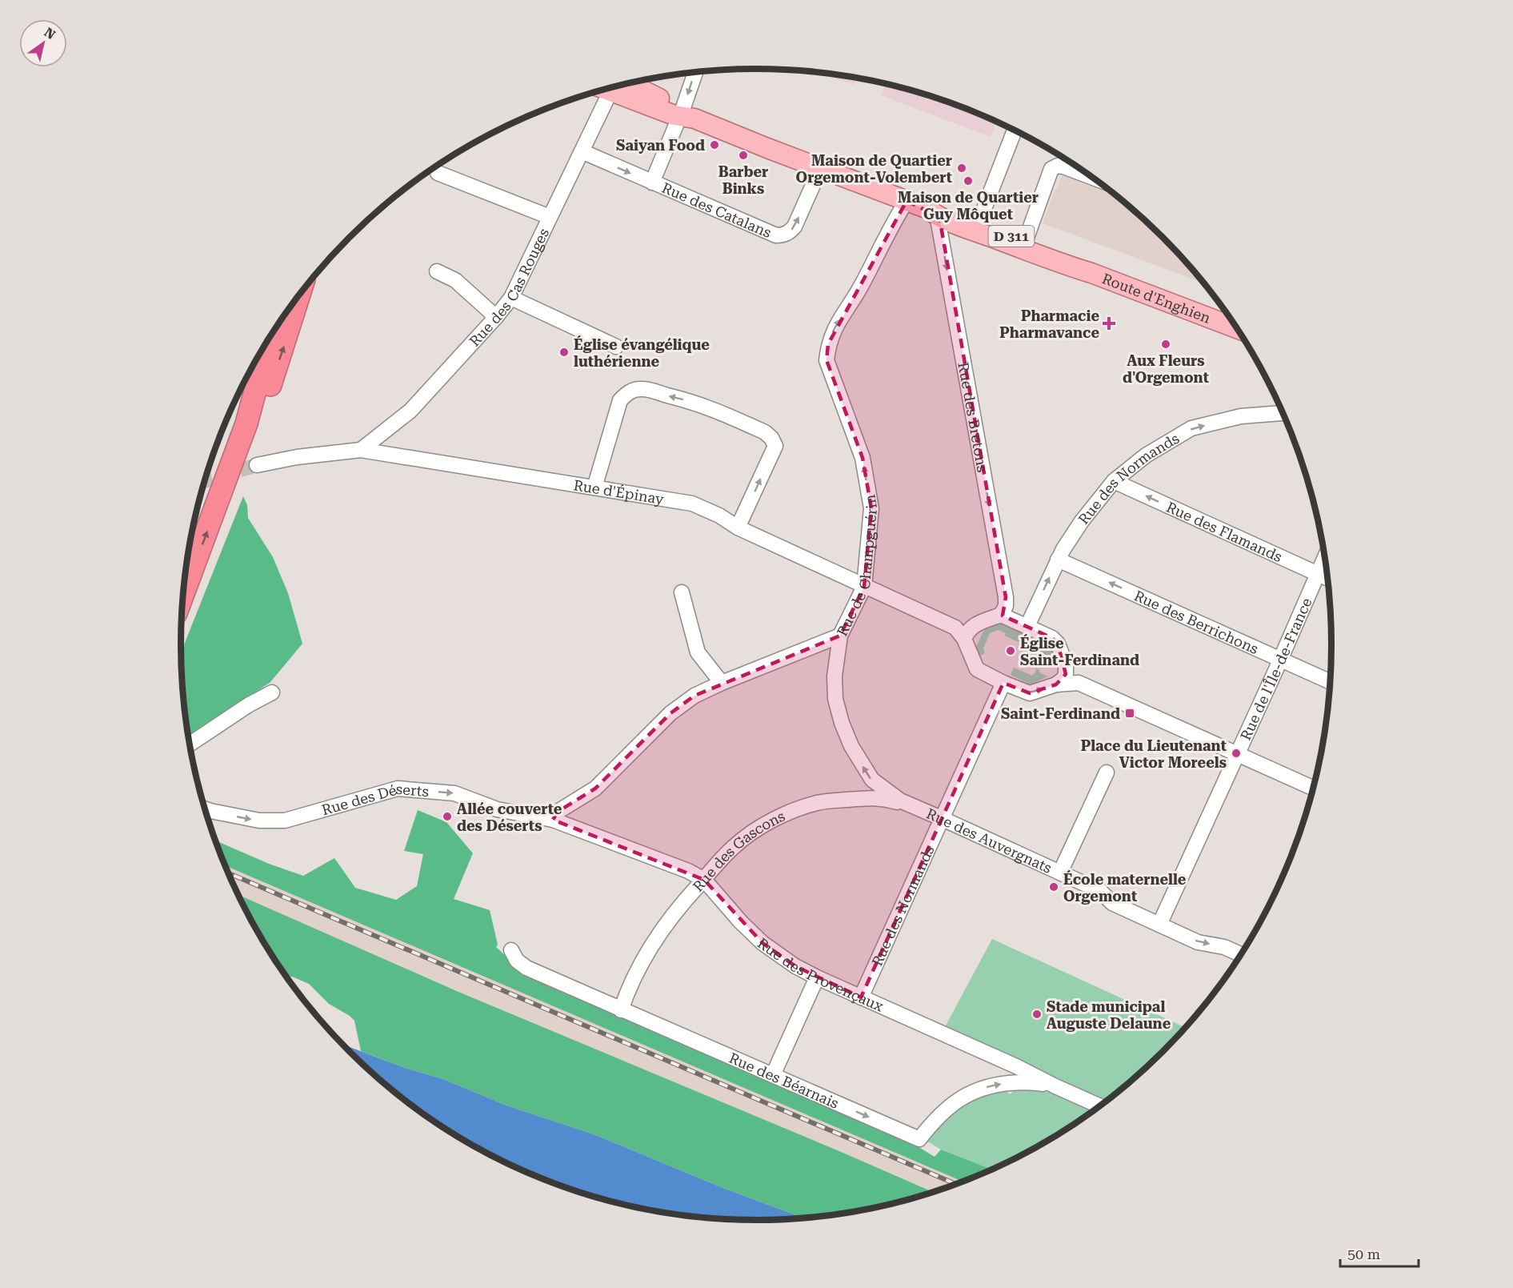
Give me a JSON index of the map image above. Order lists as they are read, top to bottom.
{
  "streets": {
    "main road": ["D 311", "Route d'Enghien"],
    "street": [
      "Rue des Catalans",
      "Rue des Cas Rouges",
      "Rue des Bretons",
      "Rue des Normands",
      "Rue d'Épinay",
      "Rue des Flamands",
      "Rue de Champguérin",
      "Rue des Berrichons",
      "Rue de l'Île-de-France",
      "Rue des Déserts",
      "Rue des Auvergnats",
      "Rue des Gascons",
      "Rue des Provençaux",
      "Rue des Béarnais"
    ]
  },
  "crossings": [
    ["Rue des Catalans", "Rue des Cas Rouges"],
    ["Rue des Catalans", "Route d'Enghien"],
    ["Rue des Cas Rouges", "Rue d'Épinay"],
    ["Route d'Enghien", "Rue des Bretons"],
    ["Route d'Enghien", "Rue de Champguérin"],
    ["Rue des Normands", "Rue des Flamands"],
    ["Rue des Normands", "Rue des Berrichons"],
    ["Rue des Normands", "Rue des Auvergnats"],
    ["Rue des Normands", "Rue des Provençaux"],
    ["Rue d'Épinay", "Rue de Champguérin"],
    ["Rue des Flamands", "Rue de l'Île-de-France"],
    ["Rue de Champguérin", "Rue des Déserts"],
    ["Rue de Champguérin", "Rue des Auvergnats"],
    ["Rue de Champguérin", "Rue des Provençaux"],
    ["Rue des Berrichons", "Rue de l'Île-de-France"],
    ["Rue de l'Île-de-France", "Rue des Auvergnats"],
    ["Rue des Déserts", "Rue des Provençaux"],
    ["Rue des Auvergnats", "Rue des Gascons"],
    ["Rue des Gascons", "Rue des Provençaux"],
    ["Rue des Gascons", "Rue des Béarnais"],
    ["Rue des Provençaux", "Rue des Béarnais"]
  ],
  "one_way": [
    "Rue des Catalans",
    "Rue des Bretons",
    "Rue des Flamands",
    "Rue de Champguérin",
    "Rue des Déserts",
    "Rue des Béarnais"
  ],
  "places": {
    "other": [
      "Saiyan Food",
      "Barber Binks",
      "Maison de Quartier Orgemont-Volembert",
      "Maison de Quartier Guy Môquet",
      "Aux Fleurs d'Orgemont",
      "Église évangélique luthérienne",
      "Église Saint-Ferdinand",
      "Place du Lieutenant Victor Moreels",
      "Allée couverte des Déserts",
      "École maternelle Orgemont",
      "Stade municipal Auguste Delaune"
    ],
    "health": ["Pharmacie Pharmavance"],
    "transit": ["Saint-Ferdinand"]
  },
  "scale_bar": "50 m",
  "north": "top right"
}
